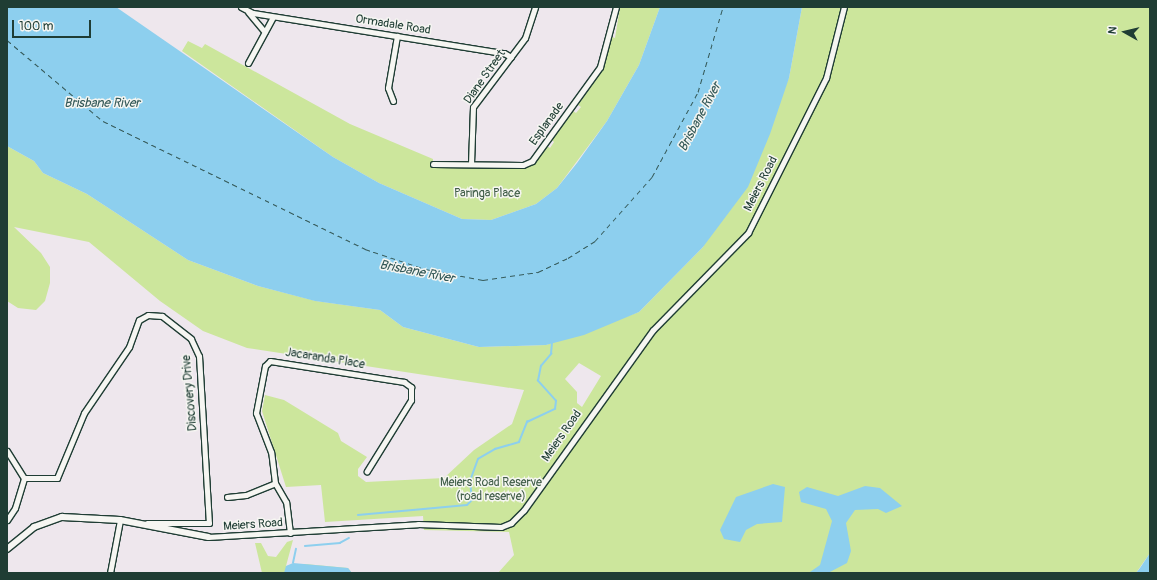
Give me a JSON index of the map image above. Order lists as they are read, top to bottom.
{
  "streets": {
    "street": [
      "Ormadale Road",
      "Diane Street",
      "Esplanade",
      "Meiers Road",
      "Jacaranda Place",
      "Discovery Drive"
    ]
  },
  "crossings": [
    ["Ormadale Road", "Diane Street"],
    ["Diane Street", "Esplanade"],
    ["Meiers Road", "Jacaranda Place"],
    ["Meiers Road", "Discovery Drive"]
  ],
  "water": ["Brisbane River"],
  "parks": ["Paringa Place", "Meiers Road Reserve (road reserve)"],
  "scale_bar": "100 m",
  "north": "left"
}
